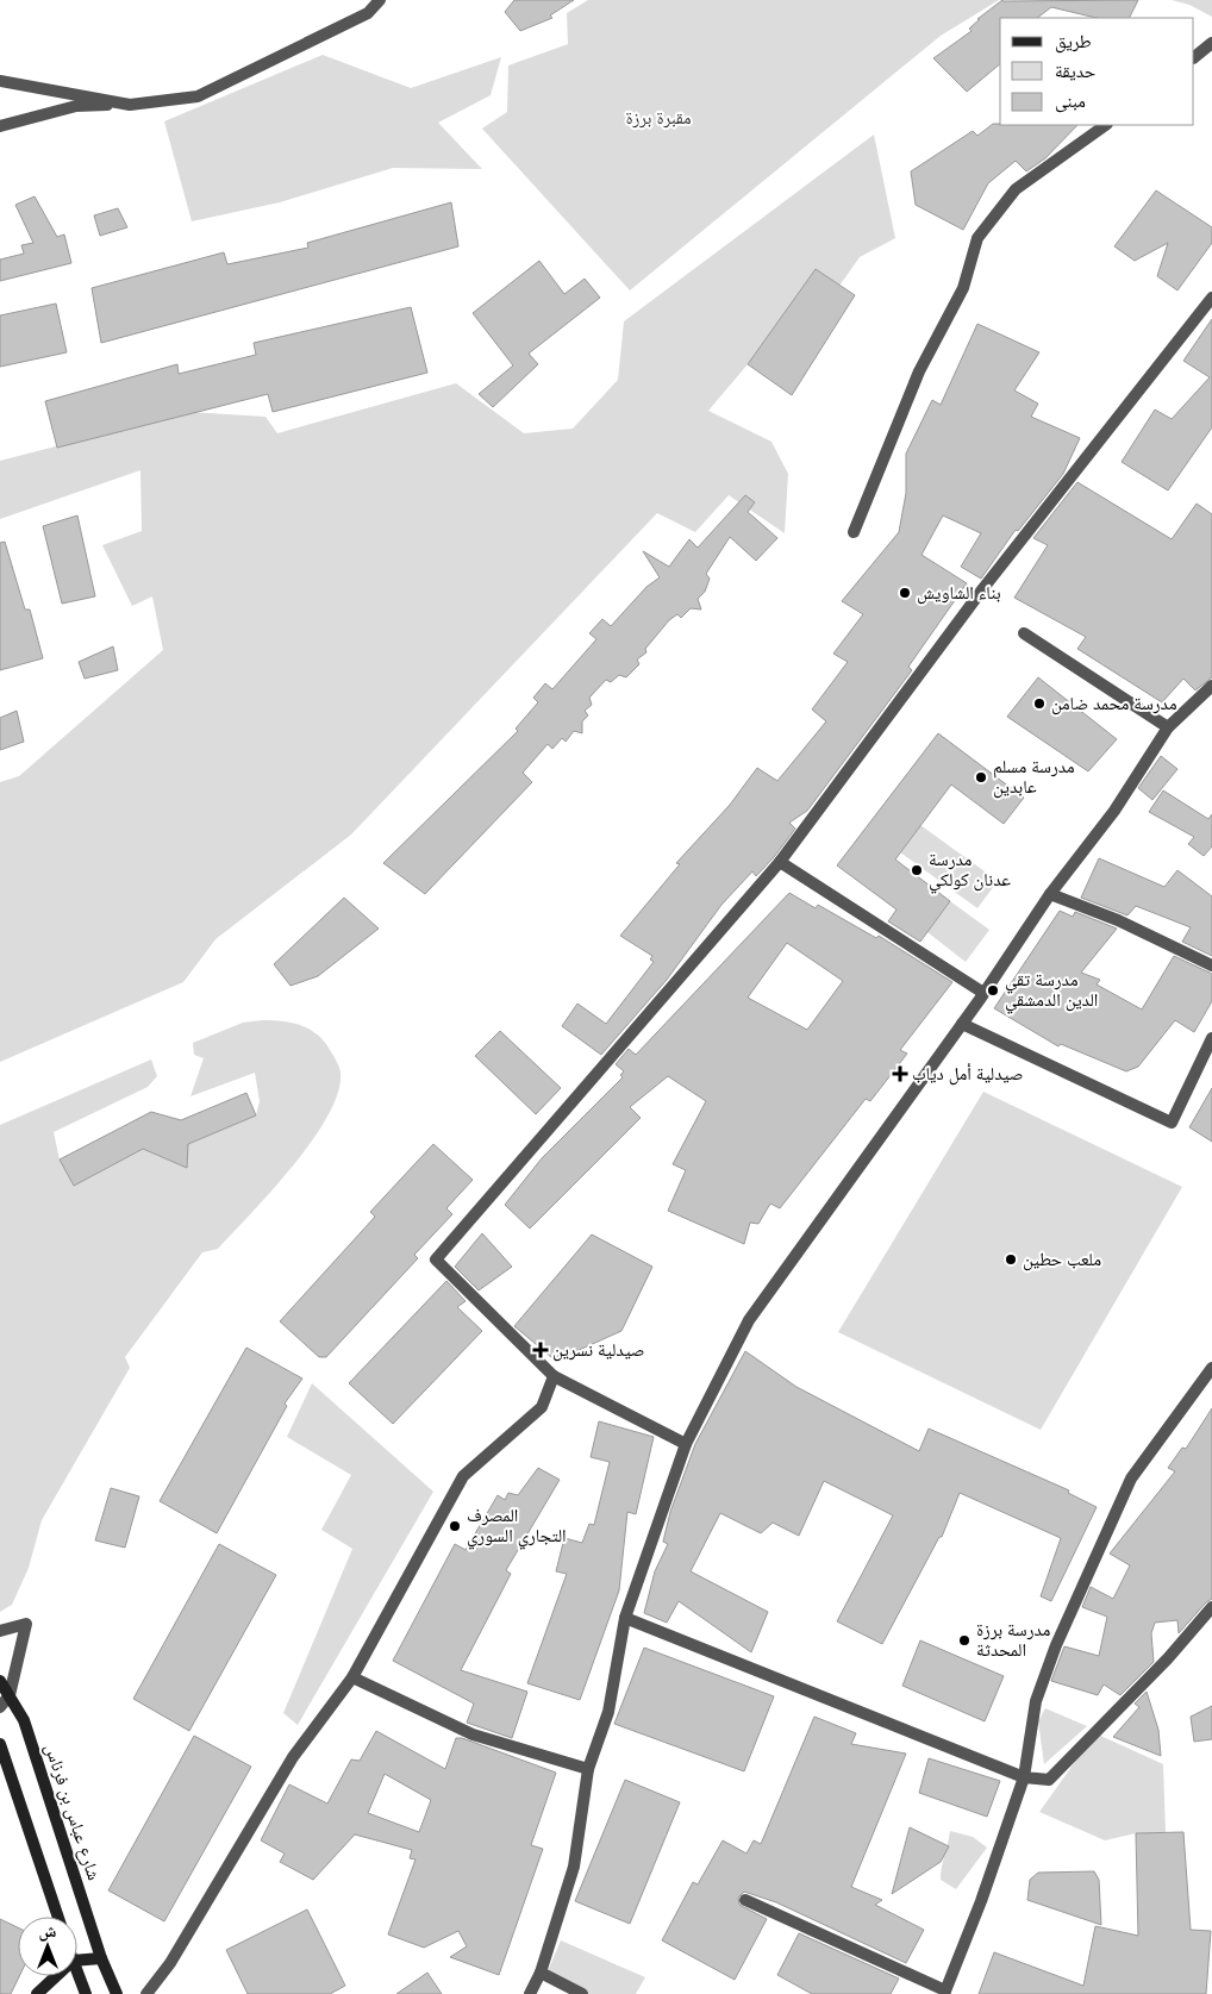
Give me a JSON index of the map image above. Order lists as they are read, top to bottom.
{
  "streets": {
    "main road": ["شارع عباس بن فرناس"]
  },
  "parks": ["مقبرة برزة"],
  "places": {
    "other": [
      "بناء الشاويش",
      "مدرسة محمد ضامن",
      "مدرسة مسلم عابدين",
      "مدرسة عدنان كولكي",
      "مدرسة تقي الدين الدمشقي",
      "ملعب حطين",
      "المصرف التجاري السوري",
      "مدرسة برزة المحدثة"
    ],
    "health": ["صيدلية أمل دياب", "صيدلية نسرين"]
  },
  "legend": ["طريق", "حديقة", "مبنى"],
  "north": "top"
}
